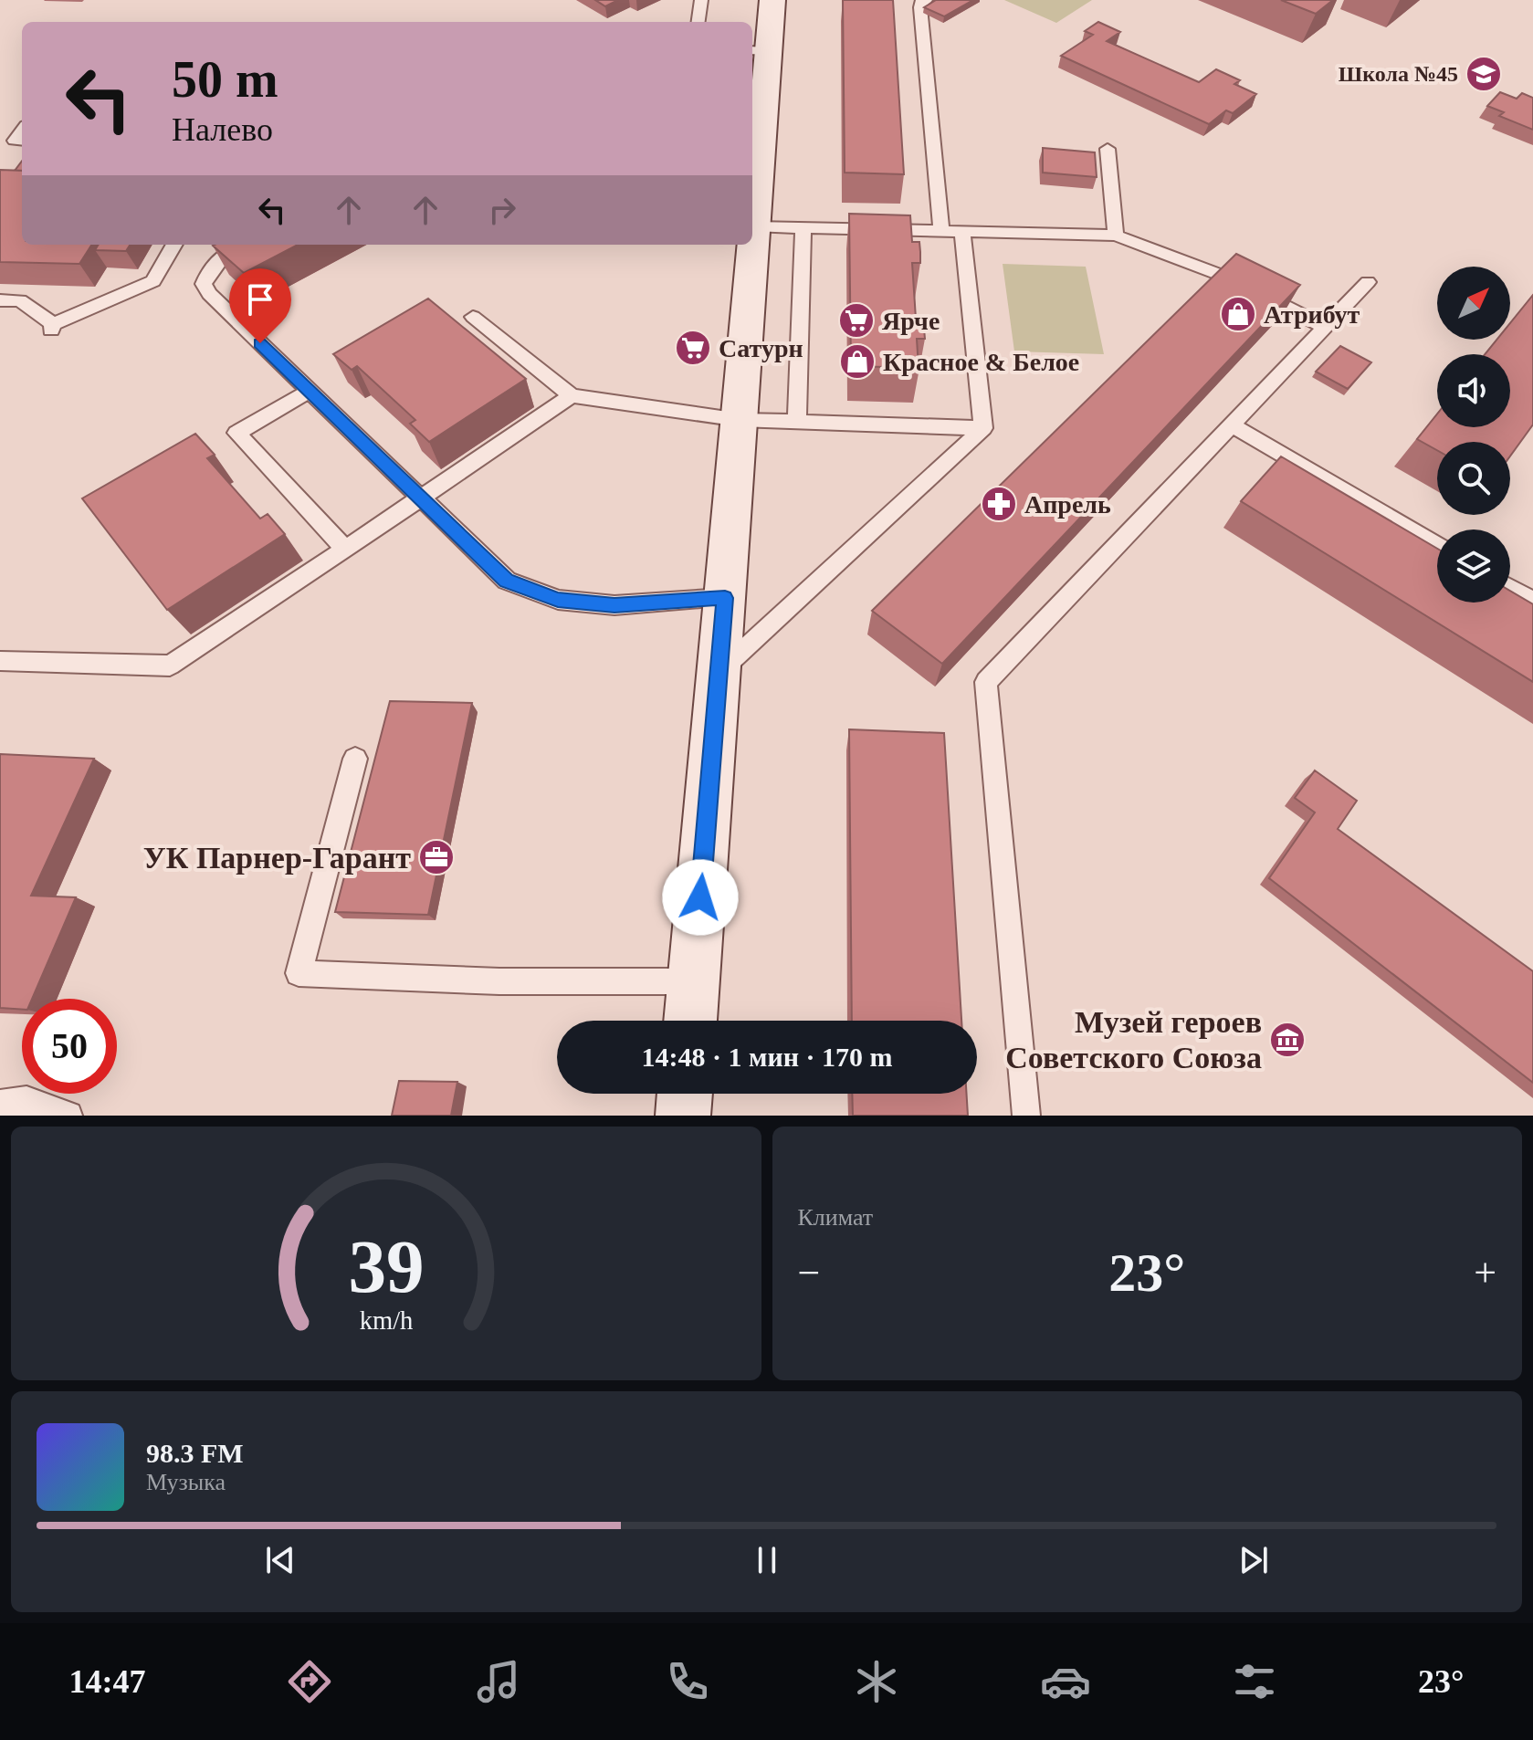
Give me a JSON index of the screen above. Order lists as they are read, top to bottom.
{
  "places": {
    "school or university": ["Школа №45"],
    "shop": ["Атрибут", "Красное & Белое"],
    "supermarket": ["Ярче", "Сатурн"],
    "pharmacy": ["Апрель"],
    "office": ["УК Парнер-Гарант"],
    "museum": ["Музей героев Советского Союза"]
  },
  "north": "top right",
  "page": {
    "turn": ["50 m", "Налево"],
    "limit": "50",
    "trip": "14:48 · 1 мин · 170 m",
    "tile": "Климат",
    "heat": ["−", "23°", "+"],
    "song": ["98.3 FM", "Музыка"],
    "tabs": ["14:47", "23°"],
    "gauge": ["39", "km/h"]
  }
}
